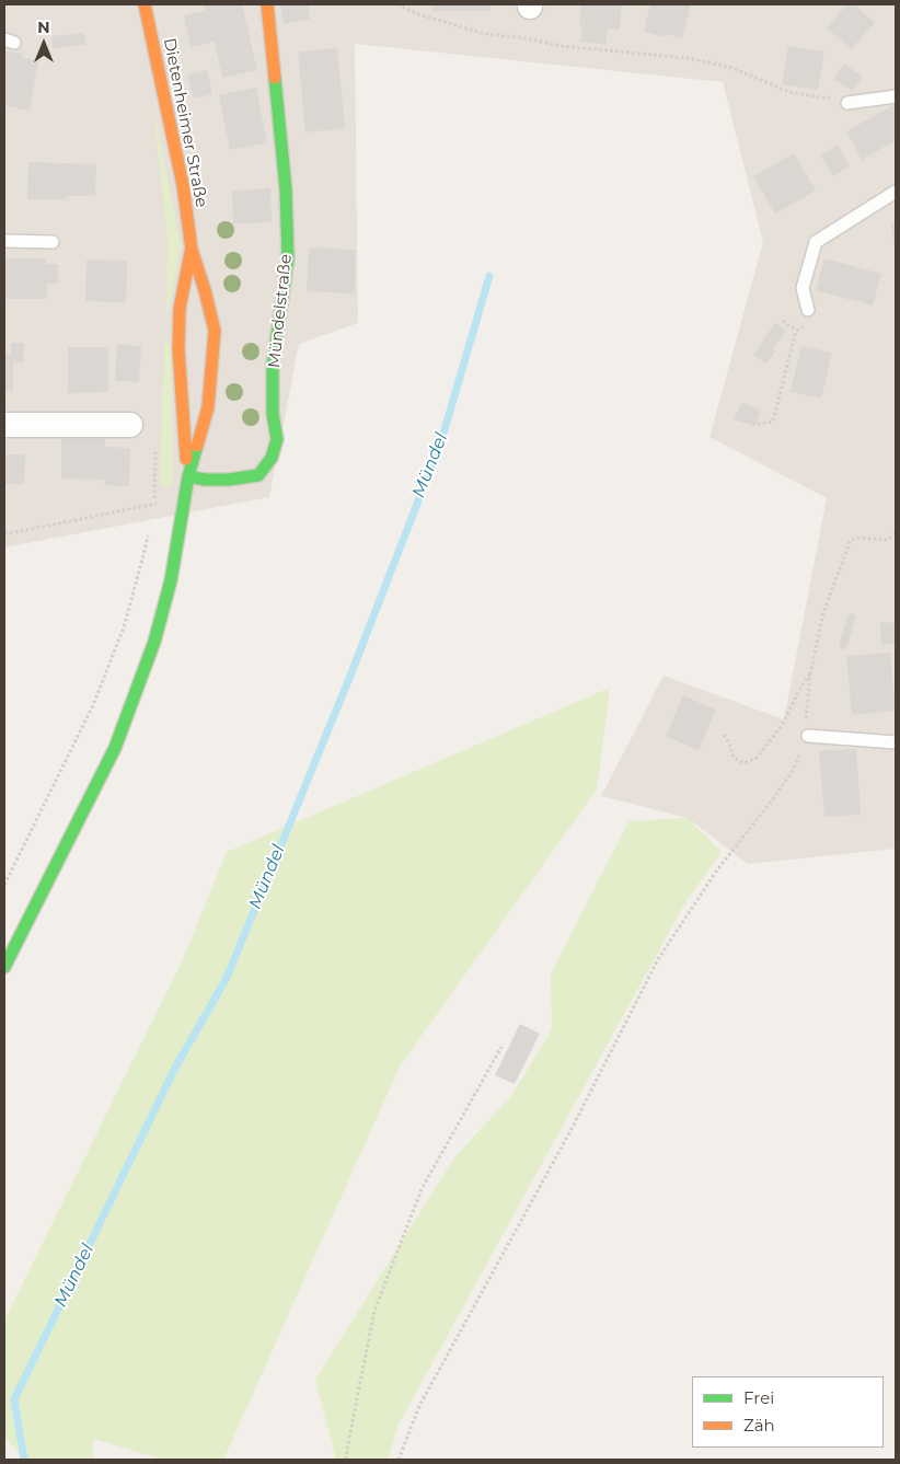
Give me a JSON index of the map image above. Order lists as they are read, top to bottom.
{
  "streets": {
    "main road": ["Dietenheimer Straße", "Mündelstraße"]
  },
  "crossings": [
    ["Dietenheimer Straße", "Mündelstraße"]
  ],
  "water": ["Mündel"],
  "legend": ["Frei", "Zäh"],
  "north": "top"
}
